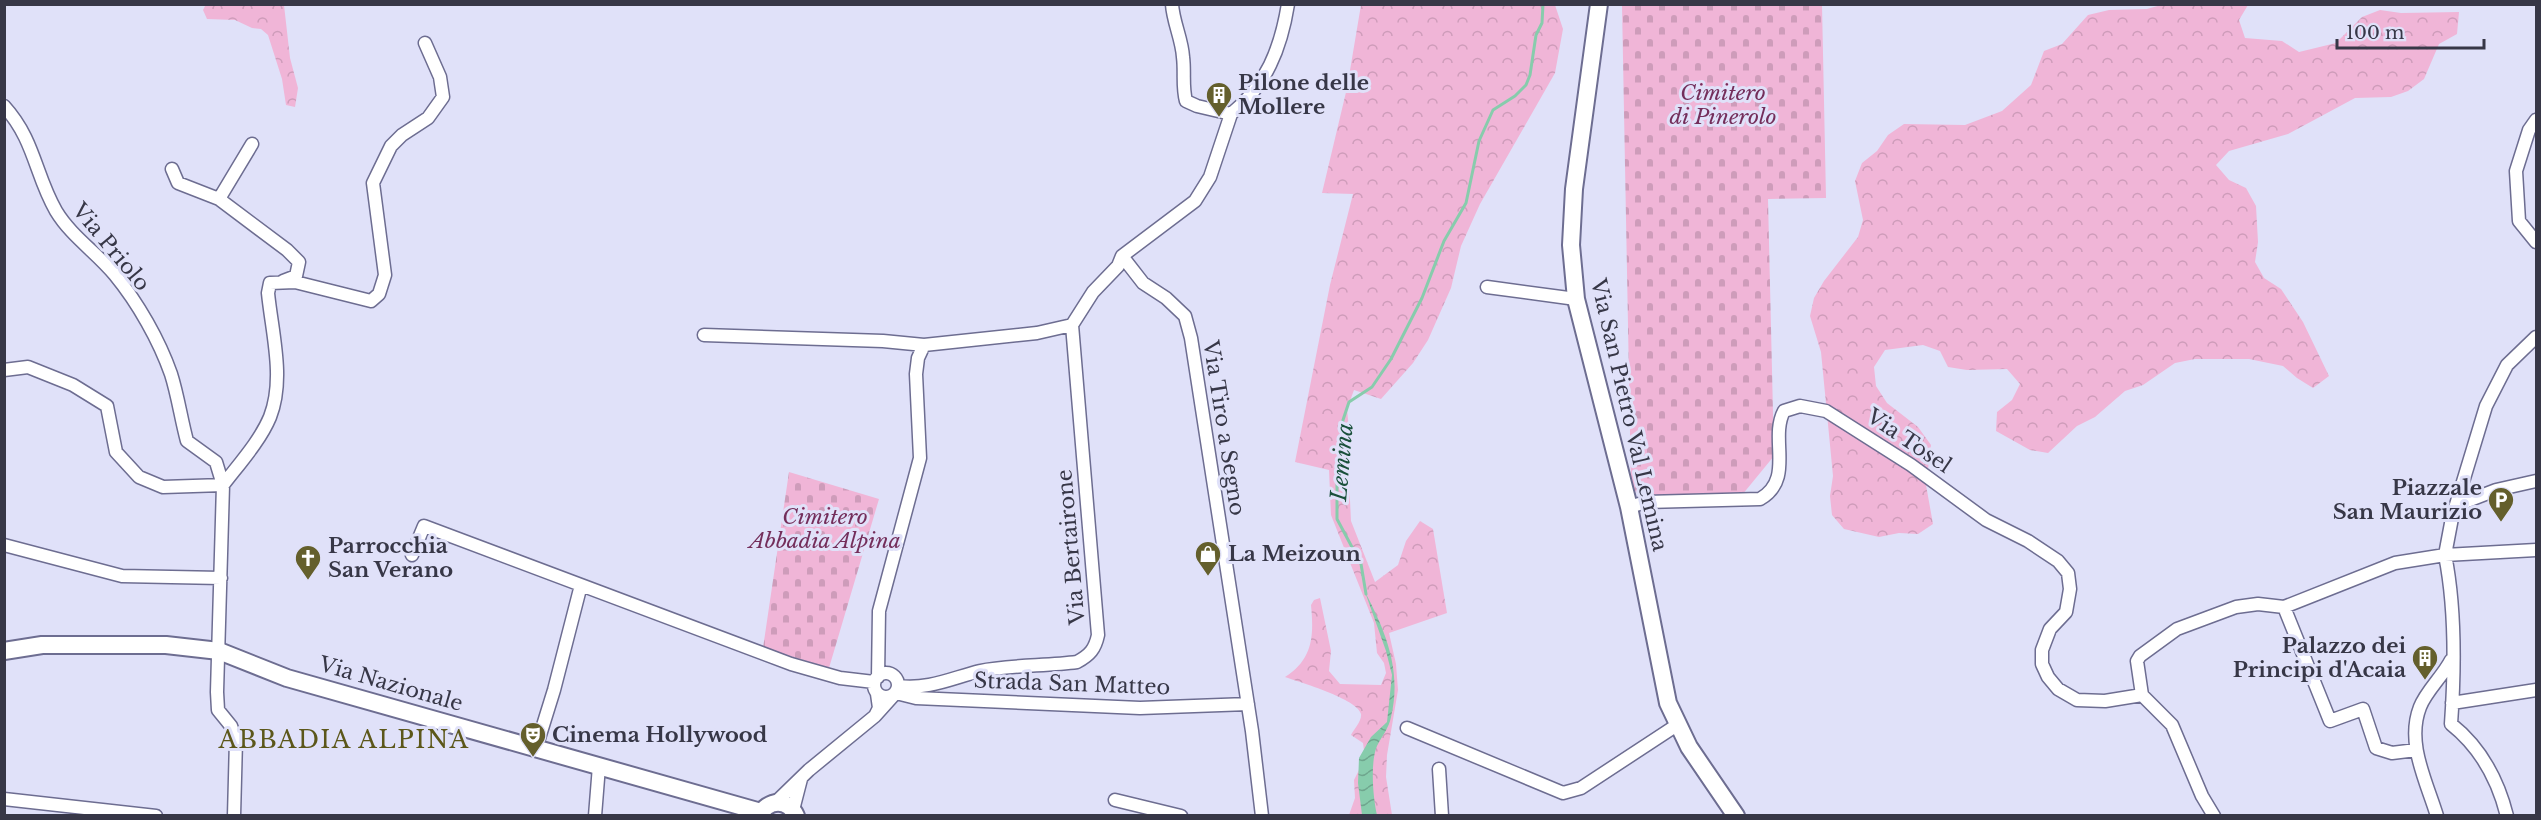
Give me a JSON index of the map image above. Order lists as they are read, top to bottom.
{
  "streets": {
    "street": [
      "Via Priolo",
      "Via San Pietro Val Lemina",
      "Via Tiro a Segno",
      "Via Tosel",
      "Via Bertairone",
      "Via Nazionale",
      "Strada San Matteo"
    ]
  },
  "crossings": [
    ["Via Priolo", "Via Nazionale"],
    ["Via San Pietro Val Lemina", "Via Tosel"],
    ["Via Tiro a Segno", "Strada San Matteo"],
    ["Via Bertairone", "Strada San Matteo"]
  ],
  "districts": ["ABBADIA ALPINA"],
  "water": ["Lemina"],
  "parks": ["Cimitero di Pinerolo", "Cimitero Abbadia Alpina"],
  "places": {
    "building": ["Pilone delle Mollere", "Palazzo dei Principi d'Acaia"],
    "parking": ["Piazzale San Maurizio"],
    "shop": ["La Meizoun"],
    "church": ["Parrocchia San Verano"],
    "theatre": ["Cinema Hollywood"]
  },
  "scale_bar": "100 m"
}
